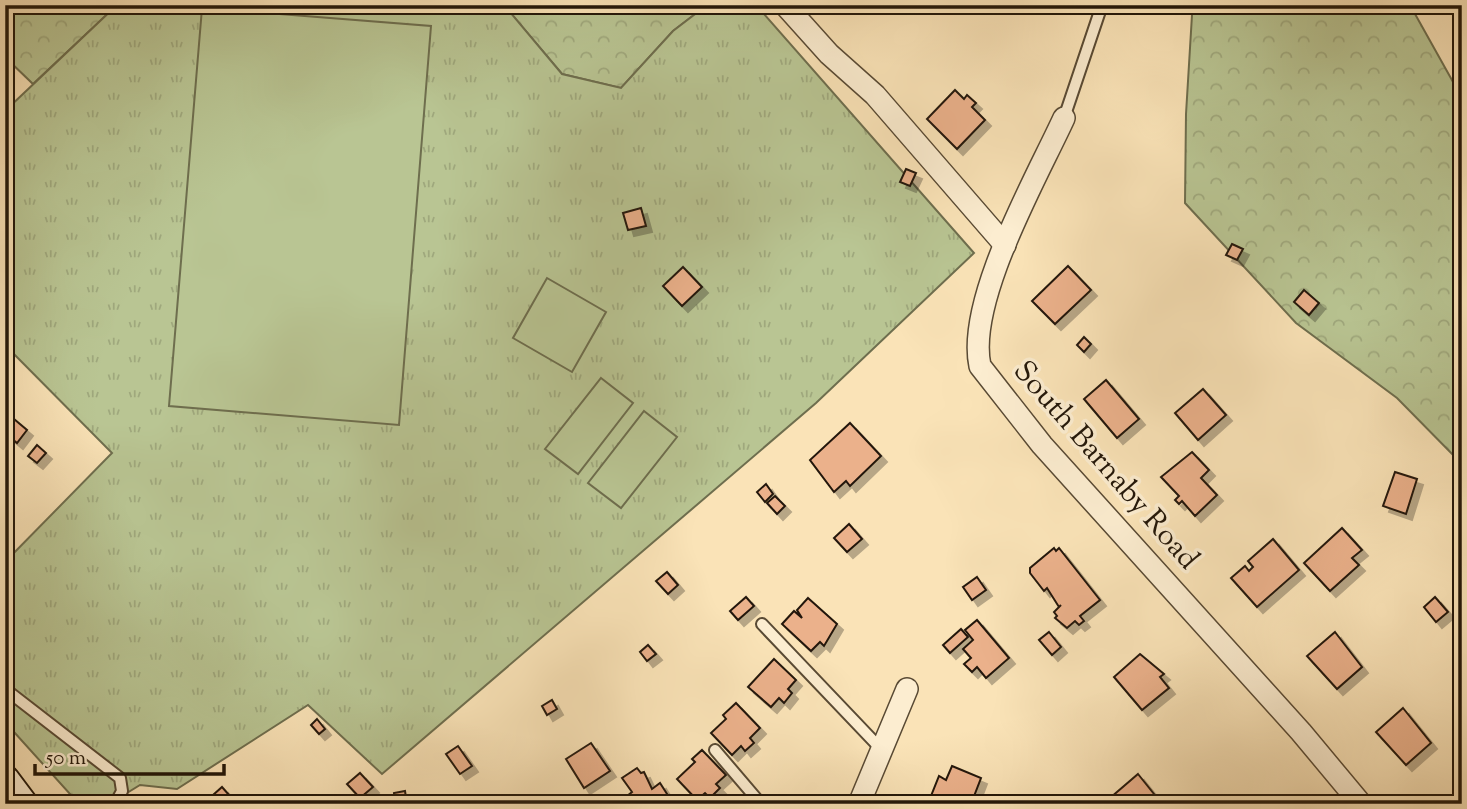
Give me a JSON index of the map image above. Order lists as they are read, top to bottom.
{
  "streets": {
    "street": ["South Barnaby Road"]
  },
  "scale_bar": "50 m"
}
